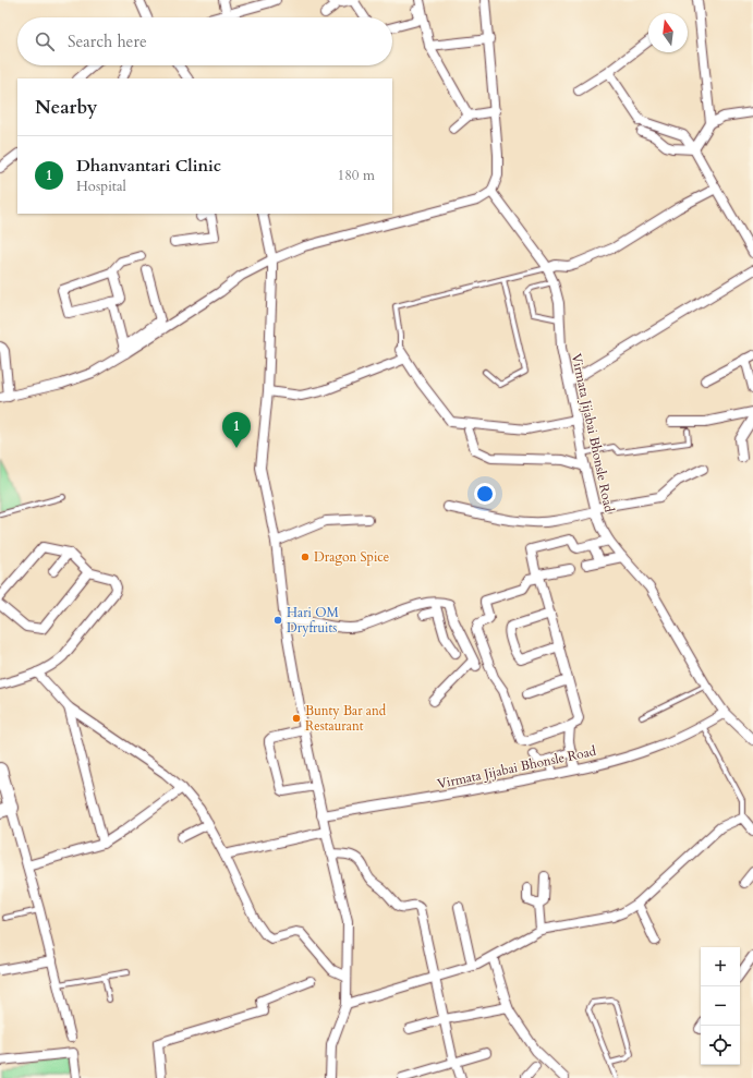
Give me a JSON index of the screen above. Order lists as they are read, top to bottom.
{
  "streets": {
    "street": ["Virmata Jijabai Bhonsle Road"]
  },
  "places": ["Dragon Spice", "Hari OM Dryfruits", "Bunty Bar and Restaurant"],
  "north": "top",
  "page": {
    "search": "Search here",
    "heading": "Nearby",
    "list": [
      {
        "mark": "1",
        "name": "Dhanvantari Clinic",
        "note": "Hospital",
        "value": "180 m"
      }
    ],
    "pins": "1",
    "map_buttons": ["+", "−"]
  }
}
